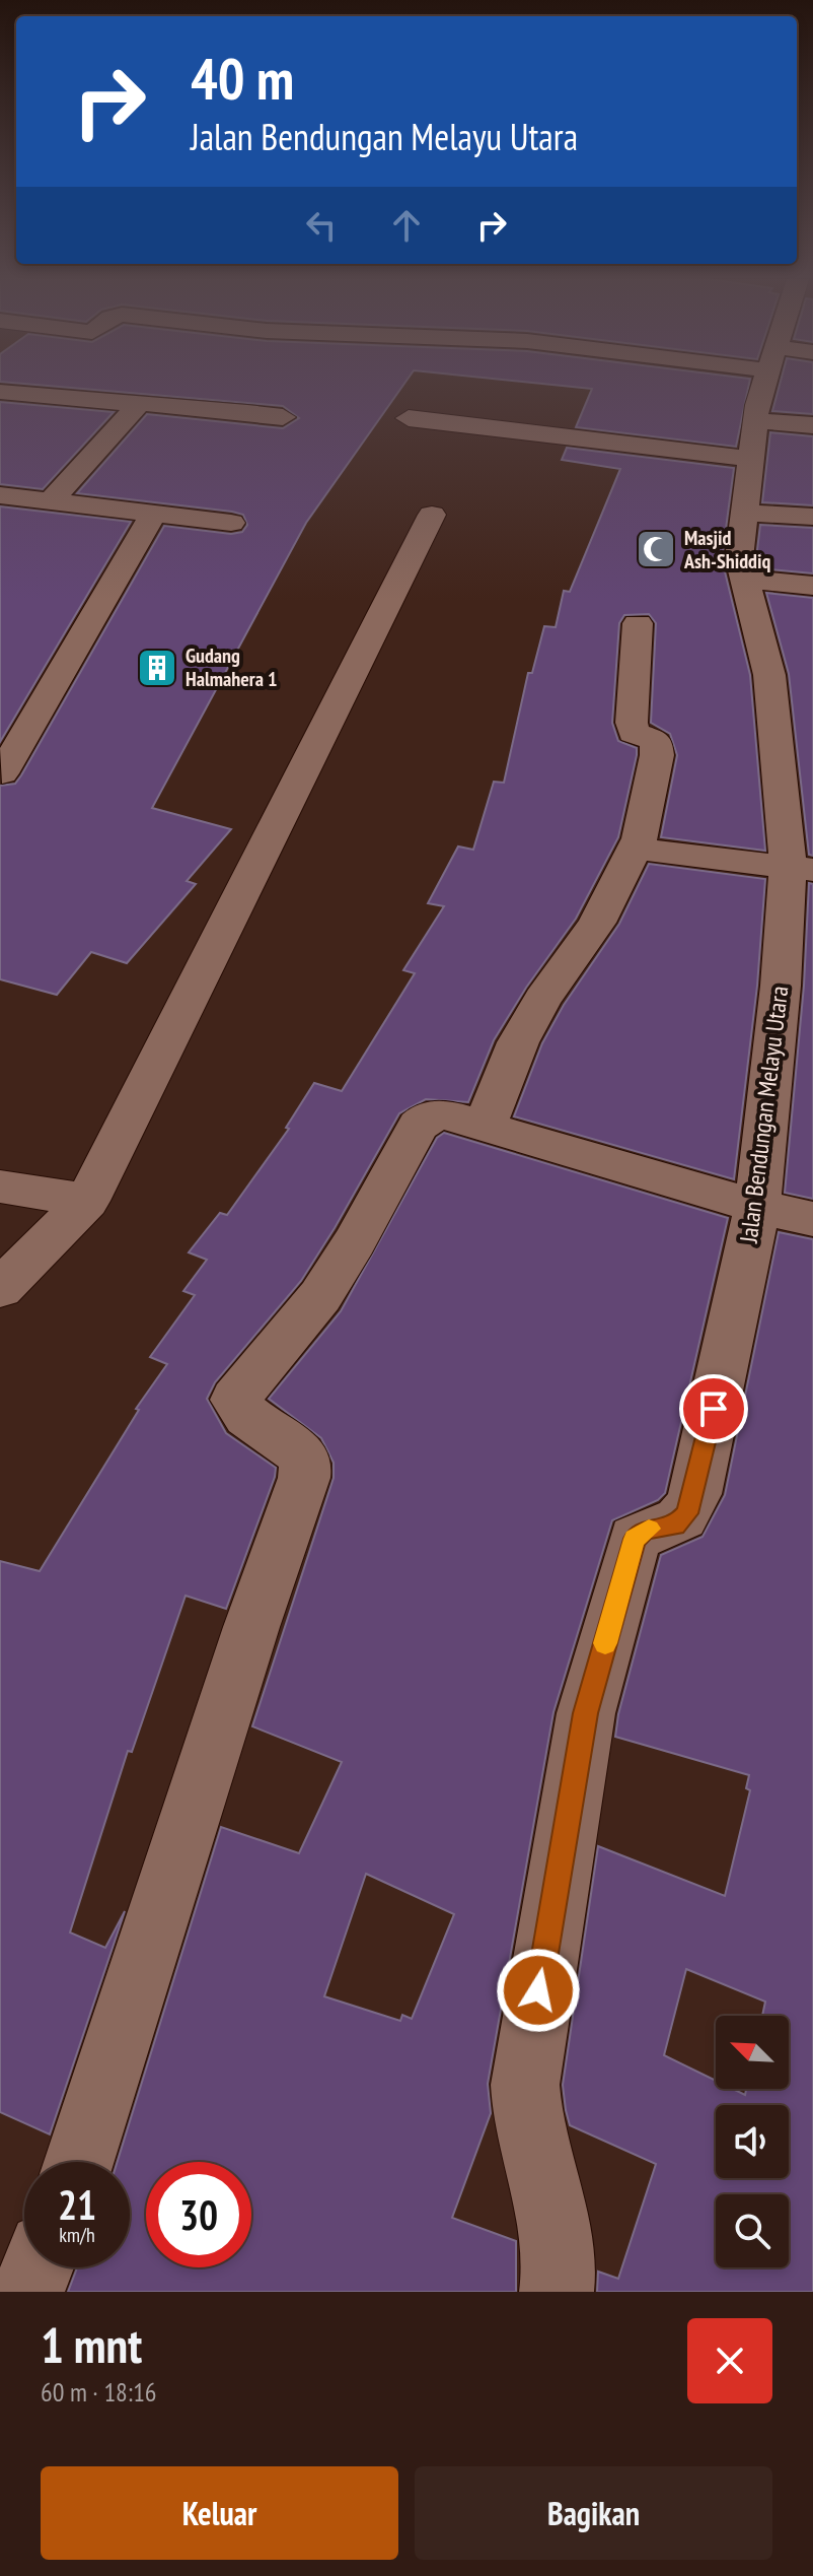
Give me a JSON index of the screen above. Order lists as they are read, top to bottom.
{
  "streets": {
    "street": ["Jalan Bendungan Melayu Utara"]
  },
  "places": {
    "mosque": ["Masjid Ash-Shiddiq"],
    "building": ["Gudang Halmahera 1"]
  },
  "north": "top left",
  "page": {
    "turn": ["40 m", "Jalan Bendungan Melayu Utara"],
    "speed": "21 km/h",
    "limit": "30",
    "heading": ["1 mnt", "60 m · 18:16"],
    "buttons": ["Keluar", "Bagikan"]
  }
}
